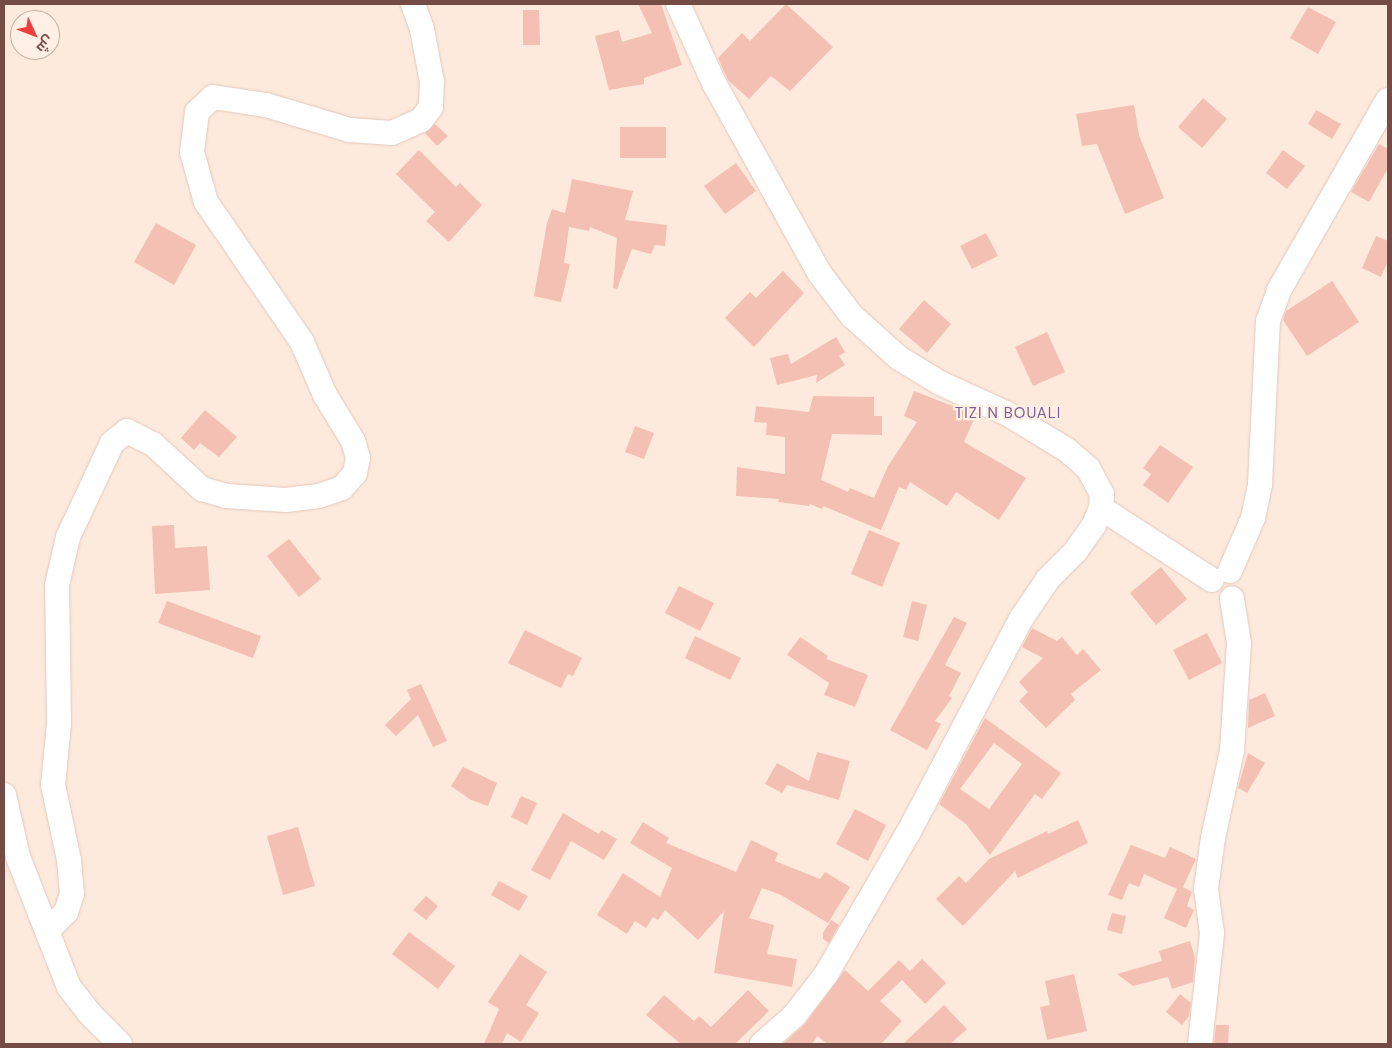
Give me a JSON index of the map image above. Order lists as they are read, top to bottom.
{
  "districts": ["TIZI N BOUALI"],
  "north": "bottom right"
}
